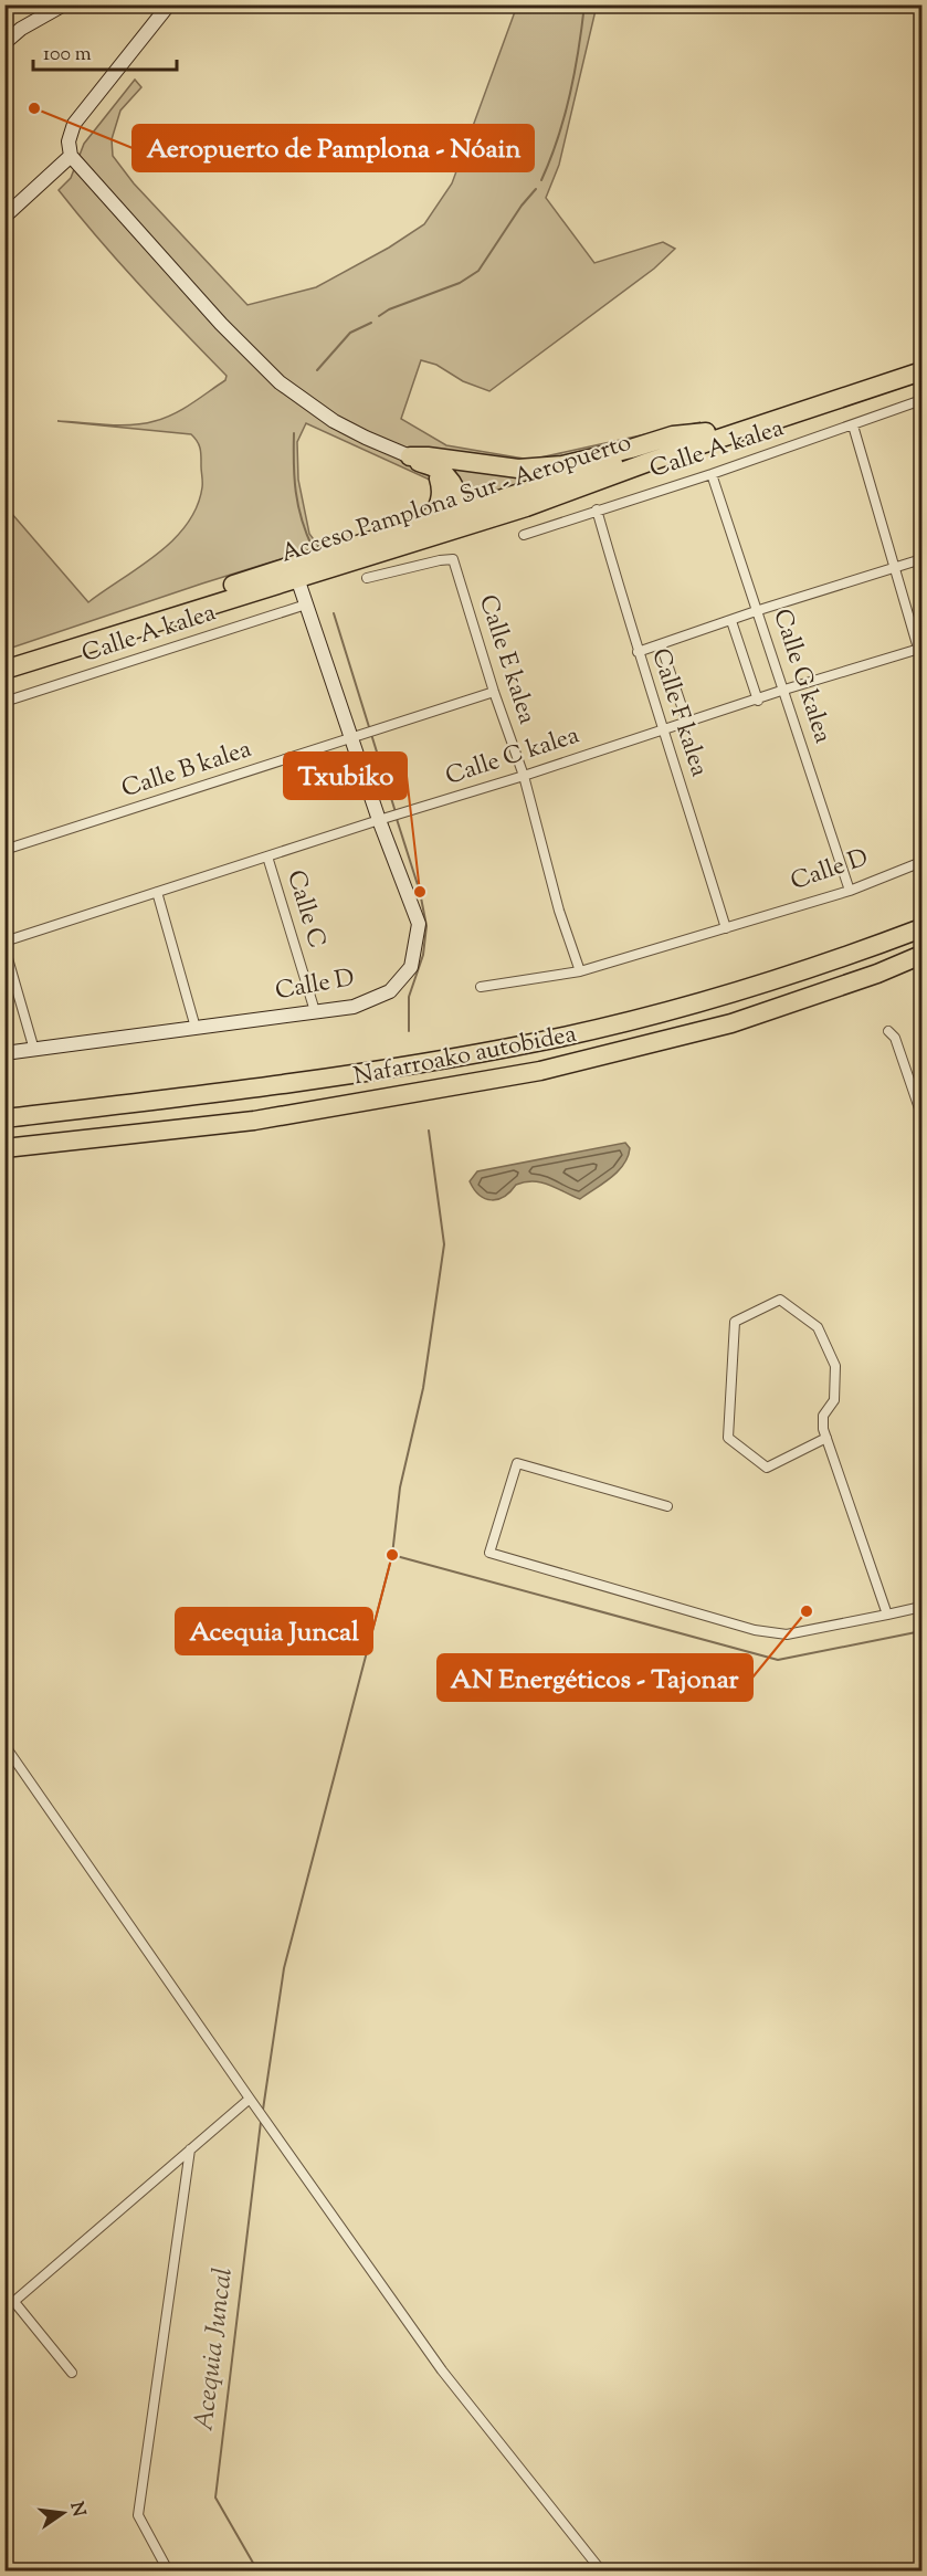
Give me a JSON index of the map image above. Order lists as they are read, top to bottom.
{
  "streets": {
    "highway": ["Acceso Pamplona Sur - Aeropuerto", "Nafarroako autobidea"],
    "street": [
      "Calle A kalea",
      "Calle E kalea",
      "Calle G kalea",
      "Calle F kalea",
      "Calle C kalea",
      "Calle B kalea",
      "Calle D",
      "Calle C"
    ]
  },
  "crossings": [
    ["Calle A kalea", "Calle G kalea"],
    ["Calle A kalea", "Calle F kalea"],
    ["Calle A kalea", "Calle D"],
    ["Acceso Pamplona Sur - Aeropuerto", "Calle D"],
    ["Calle E kalea", "Calle C kalea"],
    ["Calle E kalea", "Calle B kalea"],
    ["Calle E kalea", "Calle D"],
    ["Calle G kalea", "Calle C kalea"],
    ["Calle G kalea", "Calle D"],
    ["Calle F kalea", "Calle C kalea"],
    ["Calle F kalea", "Calle D"],
    ["Calle C kalea", "Calle D"],
    ["Calle C kalea", "Calle C"],
    ["Calle B kalea", "Calle D"],
    ["Calle D", "Calle C"]
  ],
  "water": ["Acequia Juncal"],
  "places": [
    "Aeropuerto de Pamplona - Nóain",
    "Txubiko",
    "Acequia Juncal",
    "AN Energéticos - Tajonar"
  ],
  "scale_bar": "100 m",
  "north": "right"
}
